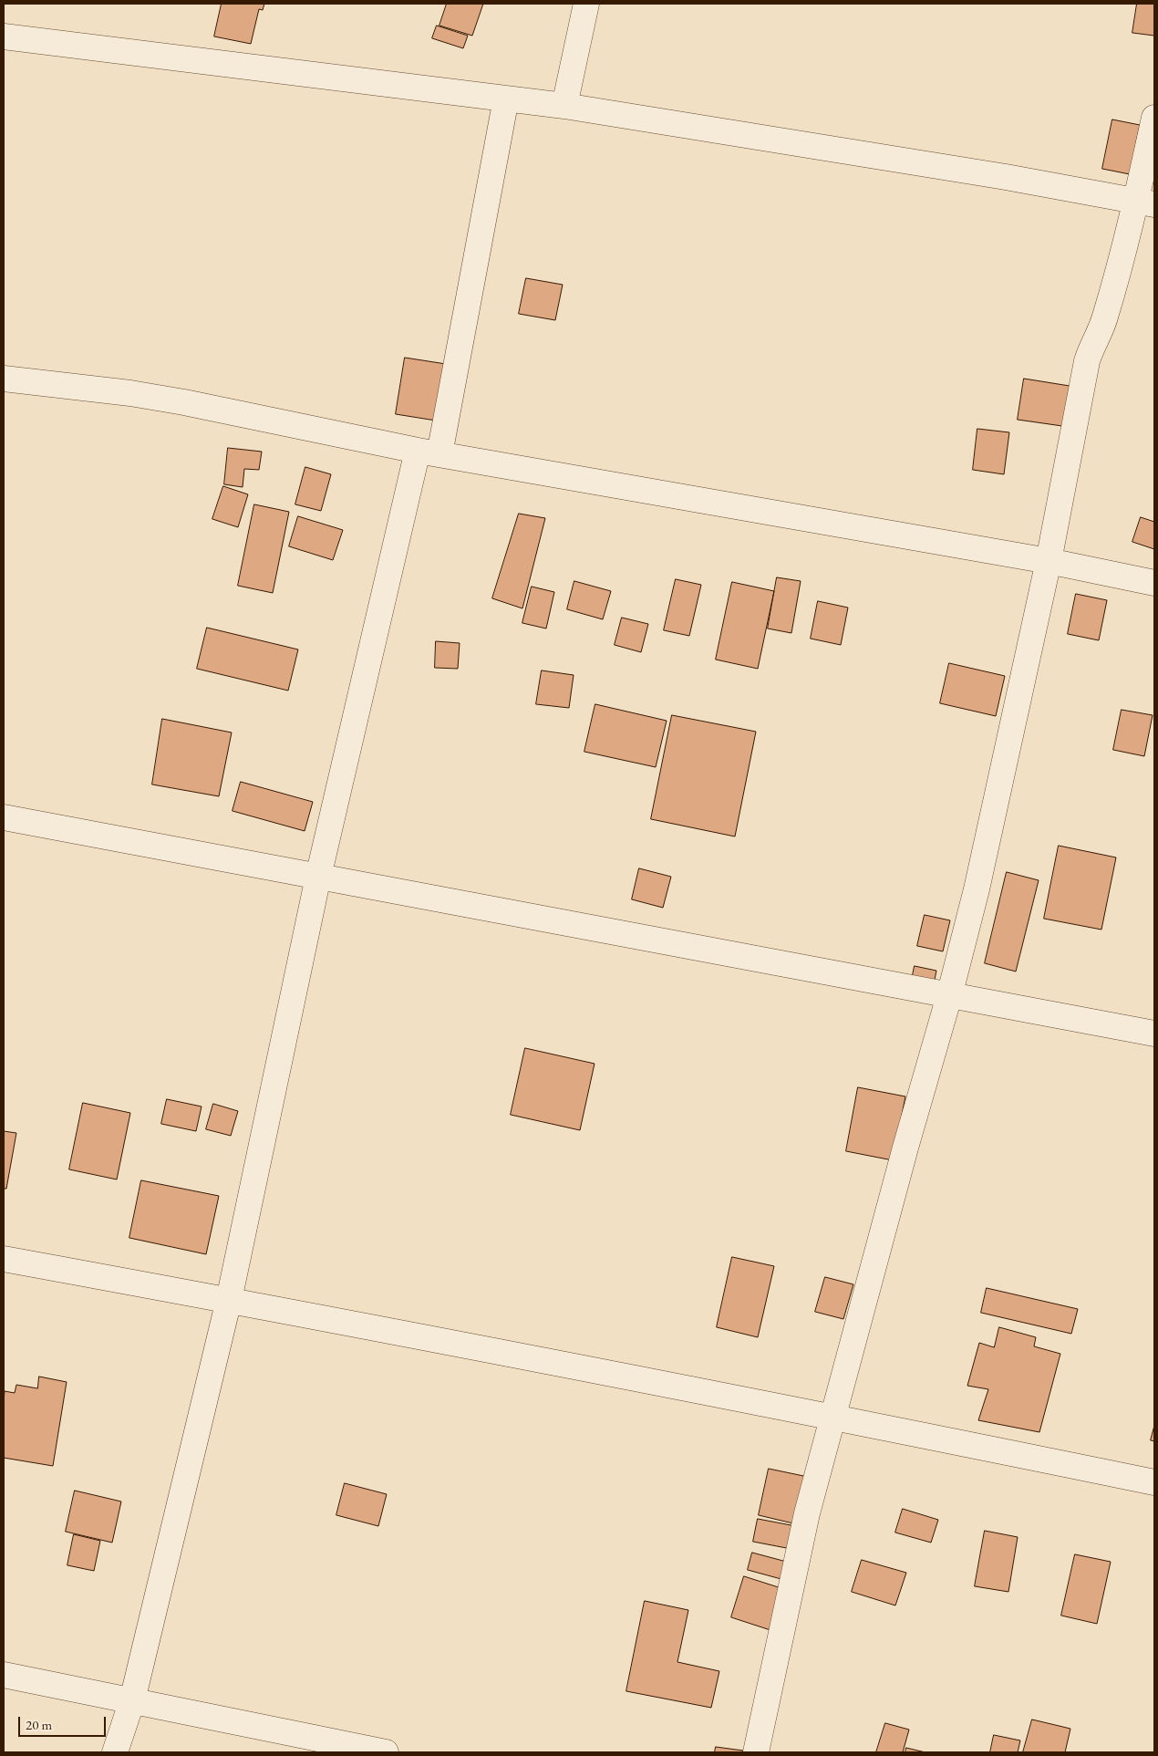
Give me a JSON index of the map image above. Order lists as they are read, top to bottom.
{
  "scale_bar": "20 m"
}
